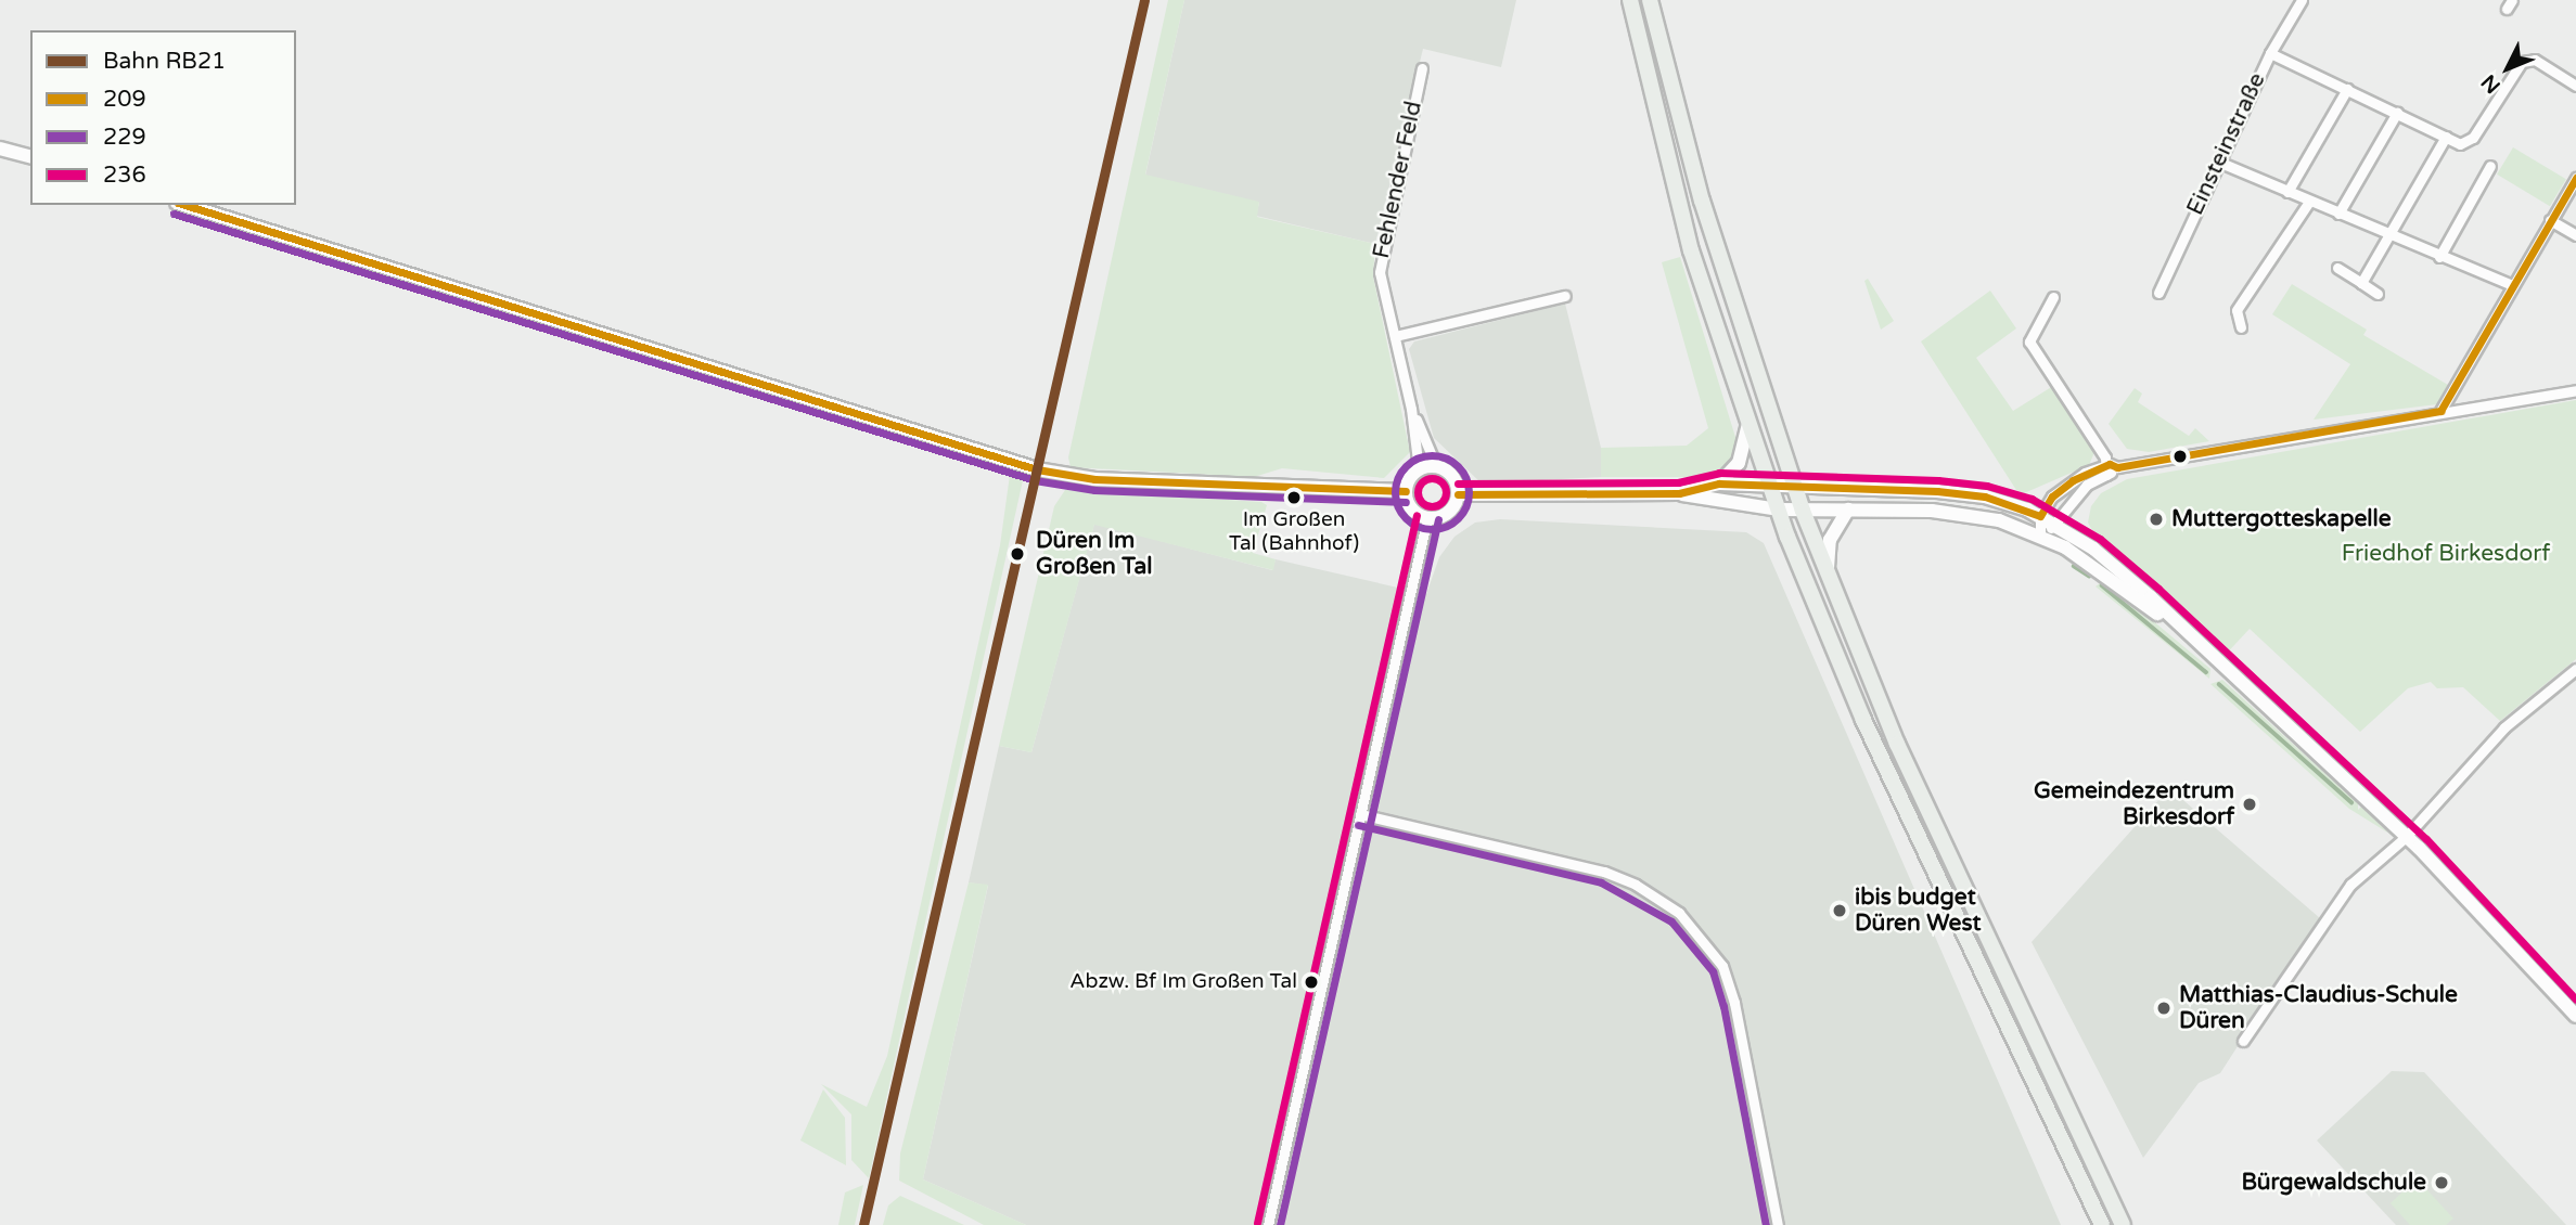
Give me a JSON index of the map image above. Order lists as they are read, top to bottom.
{
  "streets": {
    "street": ["Einsteinstraße", "Fehlender Feld"]
  },
  "parks": ["Friedhof Birkesdorf"],
  "places": [
    "Im Großen Tal (Bahnhof)",
    "Muttergotteskapelle",
    "Düren Im Großen Tal",
    "Gemeindezentrum Birkesdorf",
    "ibis budget Düren West",
    "Abzw. Bf Im Großen Tal",
    "Matthias-Claudius-Schule Düren",
    "Bürgewaldschule"
  ],
  "lines": [
    "rail line RB21",
    "transit line 209",
    "transit line 229",
    "transit line 236"
  ],
  "legend": [
    "Bahn RB21",
    "209",
    "229",
    "236"
  ],
  "north": "bottom left"
}
